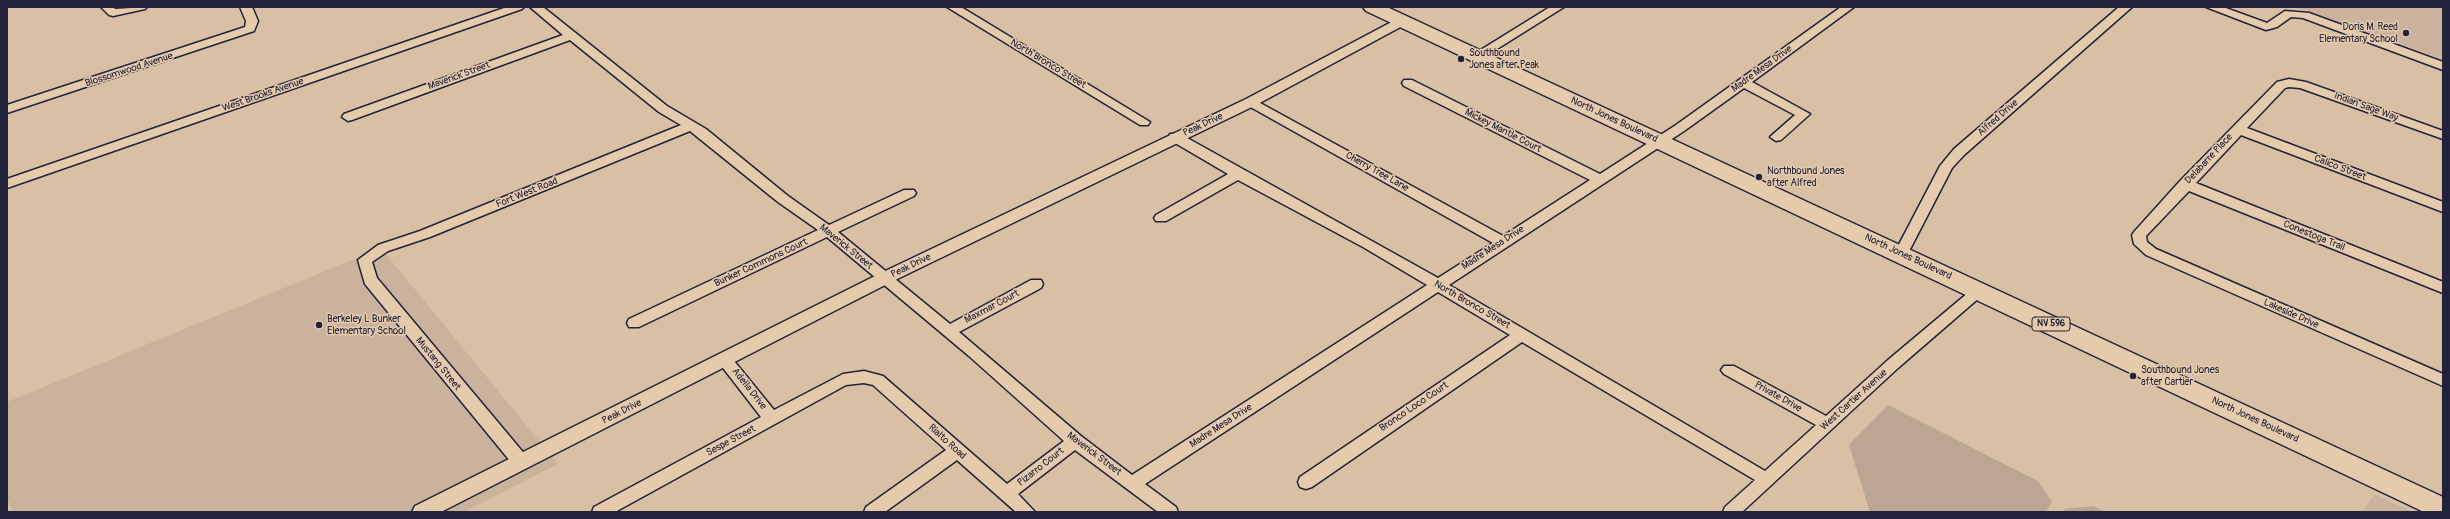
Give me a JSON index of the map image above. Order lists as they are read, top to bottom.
{
  "streets": {
    "main road": ["North Jones Boulevard", "NV 596"],
    "street": [
      "North Bronco Street",
      "Madre Mesa Drive",
      "Blossomwood Avenue",
      "Maverick Street",
      "West Brooks Avenue",
      "Indian Sage Way",
      "Alfred Drive",
      "Peak Drive",
      "Mickey Mantle Court",
      "Delabarre Place",
      "Calico Street",
      "Cherry Tree Lane",
      "Fort West Road",
      "Conestoga Trail",
      "Bunker Commons Court",
      "Maxmar Court",
      "Lakeside Drive",
      "Mustang Street",
      "Adella Drive",
      "Private Drive",
      "West Cartier Avenue",
      "Bronco Loco Court",
      "Sespe Street",
      "Rialto Road",
      "Pizarro Court"
    ]
  },
  "crossings": [
    ["North Bronco Street", "Madre Mesa Drive"],
    ["North Bronco Street", "Peak Drive"],
    ["North Bronco Street", "West Cartier Avenue"],
    ["North Bronco Street", "Bronco Loco Court"],
    ["Madre Mesa Drive", "Maverick Street"],
    ["Madre Mesa Drive", "North Jones Boulevard"],
    ["Madre Mesa Drive", "Mickey Mantle Court"],
    ["Madre Mesa Drive", "Cherry Tree Lane"],
    ["Maverick Street", "Peak Drive"],
    ["Maverick Street", "Fort West Road"],
    ["Maverick Street", "Bunker Commons Court"],
    ["Maverick Street", "Maxmar Court"],
    ["Maverick Street", "Pizarro Court"],
    ["Indian Sage Way", "Delabarre Place"],
    ["Alfred Drive", "North Jones Boulevard"],
    ["North Jones Boulevard", "Peak Drive"],
    ["North Jones Boulevard", "West Cartier Avenue"],
    ["Peak Drive", "Cherry Tree Lane"],
    ["Peak Drive", "Mustang Street"],
    ["Peak Drive", "Adella Drive"],
    ["Delabarre Place", "Calico Street"],
    ["Delabarre Place", "Conestoga Trail"],
    ["Delabarre Place", "Lakeside Drive"],
    ["Fort West Road", "Mustang Street"],
    ["Adella Drive", "Sespe Street"],
    ["Private Drive", "West Cartier Avenue"],
    ["Sespe Street", "Rialto Road"],
    ["Rialto Road", "Pizarro Court"]
  ],
  "places": [
    "Doris M. Reed Elementary School",
    "Southbound Jones after Peak",
    "Northbound Jones after Alfred",
    "Berkeley L Bunker Elementary School",
    "Southbound Jones after Cartier"
  ]
}
